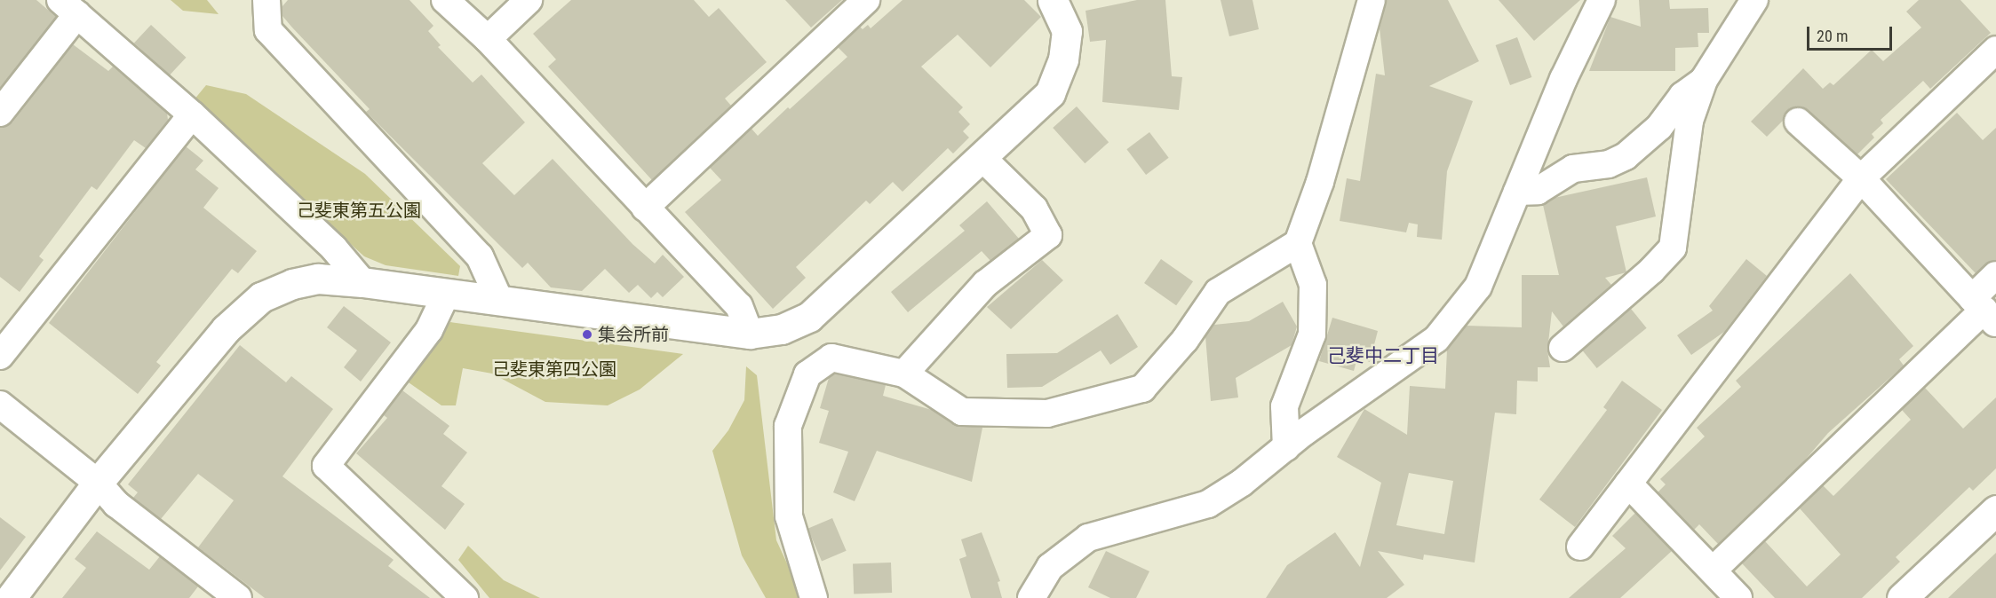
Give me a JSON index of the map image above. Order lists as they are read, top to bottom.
{
  "districts": ["己斐中二丁目"],
  "parks": ["己斐東第五公園", "己斐東第四公園"],
  "places": ["集会所前"],
  "scale_bar": "20 m"
}
